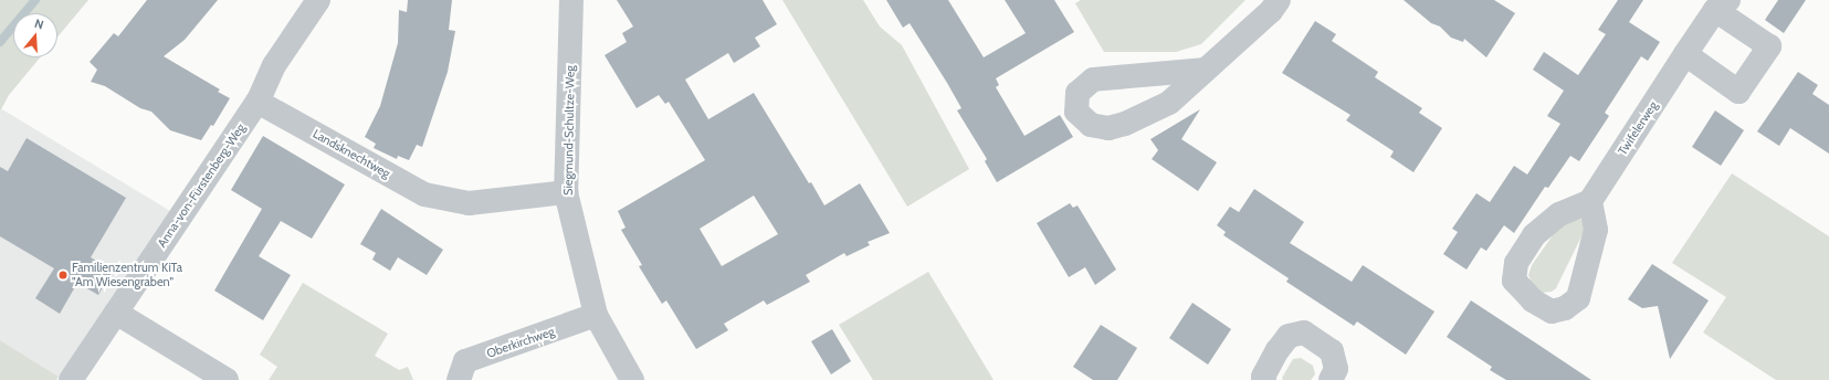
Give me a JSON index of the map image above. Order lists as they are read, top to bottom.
{
  "streets": {
    "street": [
      "Twifelerweg",
      "Siegmund-Schultze-Weg",
      "Landsknechtweg",
      "Anna-von-Fürstenberg-Weg",
      "Oberkirchweg"
    ]
  },
  "crossings": [
    ["Siegmund-Schultze-Weg", "Landsknechtweg"],
    ["Siegmund-Schultze-Weg", "Oberkirchweg"],
    ["Landsknechtweg", "Anna-von-Fürstenberg-Weg"]
  ],
  "places": ["Familienzentrum KiTa \"Am Wiesengraben\""],
  "north": "top"
}
